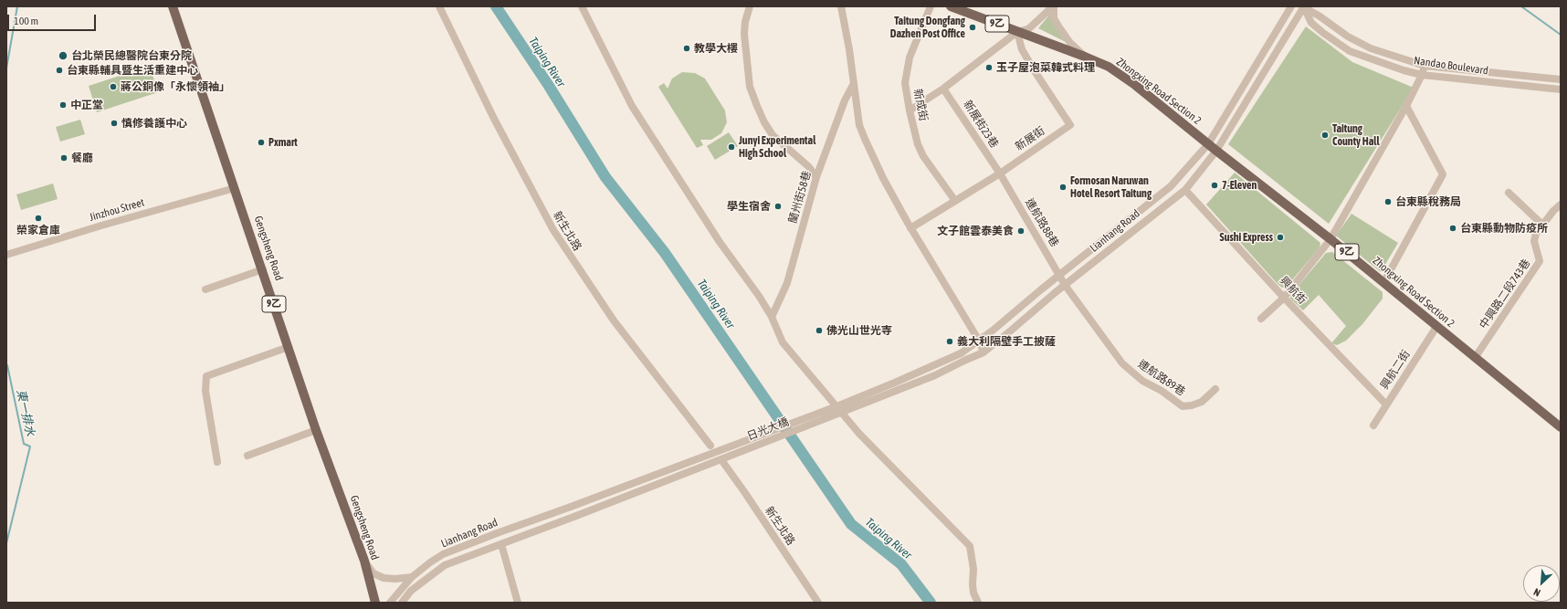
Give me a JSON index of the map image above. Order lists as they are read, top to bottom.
{
  "streets": {
    "main road": ["9乙", "Zhongxing Road Section 2", "Gengsheng Road"],
    "street": [
      "Nandao Boulevard",
      "新成街",
      "新展街23巷",
      "新展街",
      "蘭州街58巷",
      "Jinzhou Street",
      "連航路88巷",
      "新生北路",
      "Lianhang Road",
      "興航街",
      "中興路二段743巷",
      "興航二街",
      "連航路89巷",
      "日光大橋"
    ]
  },
  "crossings": [
    ["9乙", "Zhongxing Road Section 2"],
    ["9乙", "Lianhang Road"],
    ["9乙", "中興路二段743巷"],
    ["Nandao Boulevard", "Lianhang Road"],
    ["Zhongxing Road Section 2", "新展街"],
    ["Zhongxing Road Section 2", "Lianhang Road"],
    ["Zhongxing Road Section 2", "中興路二段743巷"],
    ["Zhongxing Road Section 2", "興航二街"],
    ["新成街", "新展街"],
    ["新展街23巷", "新展街"],
    ["新展街23巷", "連航路88巷"],
    ["新展街", "連航路88巷"],
    ["Jinzhou Street", "Gengsheng Road"],
    ["連航路88巷", "Lianhang Road"],
    ["連航路88巷", "連航路89巷"],
    ["Lianhang Road", "興航街"],
    ["Lianhang Road", "連航路89巷"],
    ["Lianhang Road", "日光大橋"],
    ["興航街", "興航二街"]
  ],
  "water": ["Taiping River", "東一排水"],
  "places": [
    "Taitung Dongfang Dazhen Post Office",
    "教學大樓",
    "台北榮民總醫院台東分院",
    "玉子屋泡菜韓式料理",
    "台東縣輔具暨生活重建中心",
    "蔣公銅像「永懷領袖」",
    "中正堂",
    "慎修養護中心",
    "Taitung County Hall",
    "Pxmart",
    "Junyi Experimental High School",
    "餐廳",
    "7-Eleven",
    "Formosan Naruwan Hotel Resort Taitung",
    "台東縣稅務局",
    "學生宿舍",
    "榮家倉庫",
    "台東縣動物防疫所",
    "文子館雲泰美食",
    "Sushi Express",
    "佛光山世光寺",
    "義大利隔壁手工披薩"
  ],
  "scale_bar": "100 m",
  "north": "bottom left"
}
